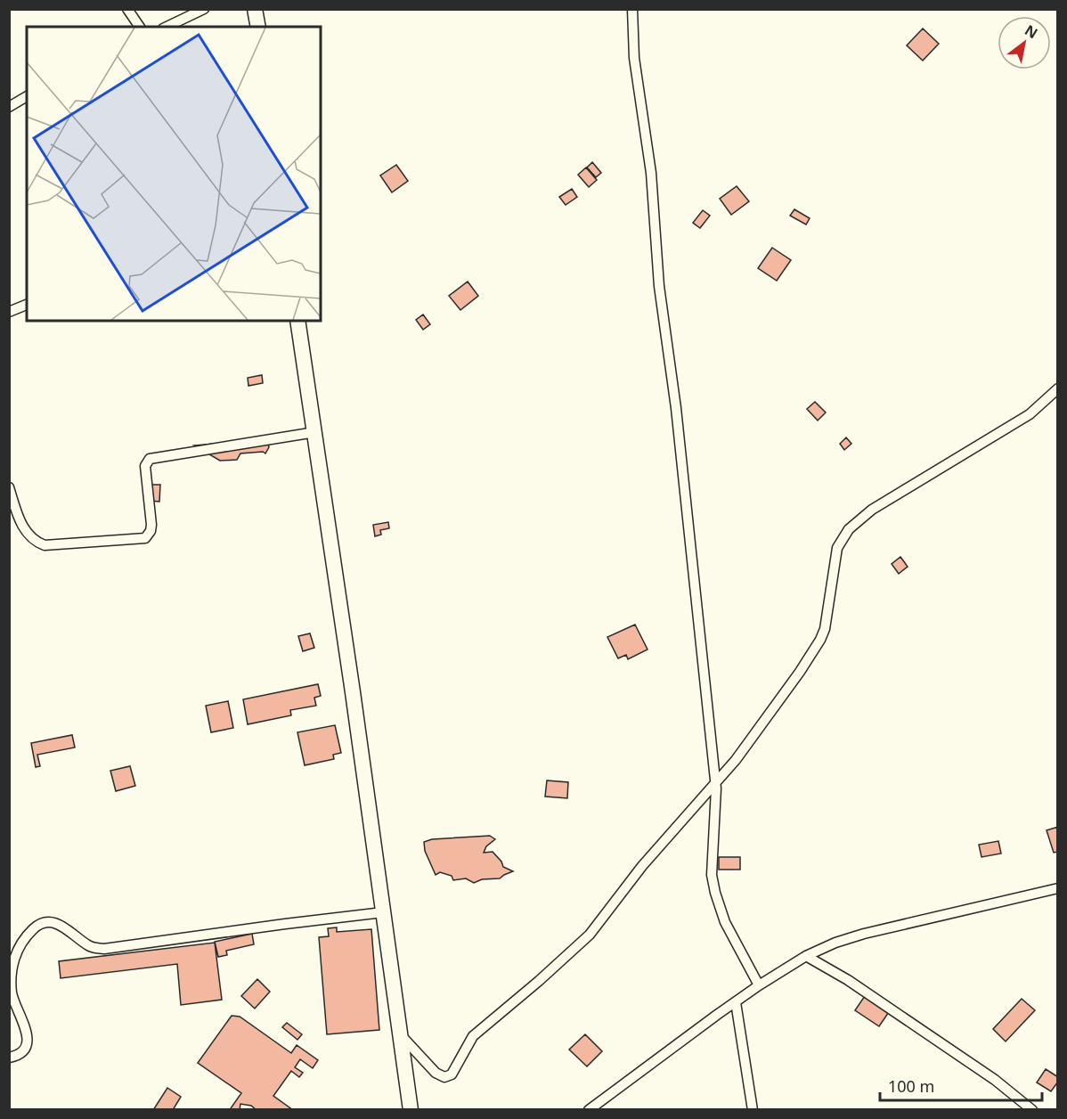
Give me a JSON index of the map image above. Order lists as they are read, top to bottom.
{
  "scale_bar": "100 m",
  "north": "top right"
}
